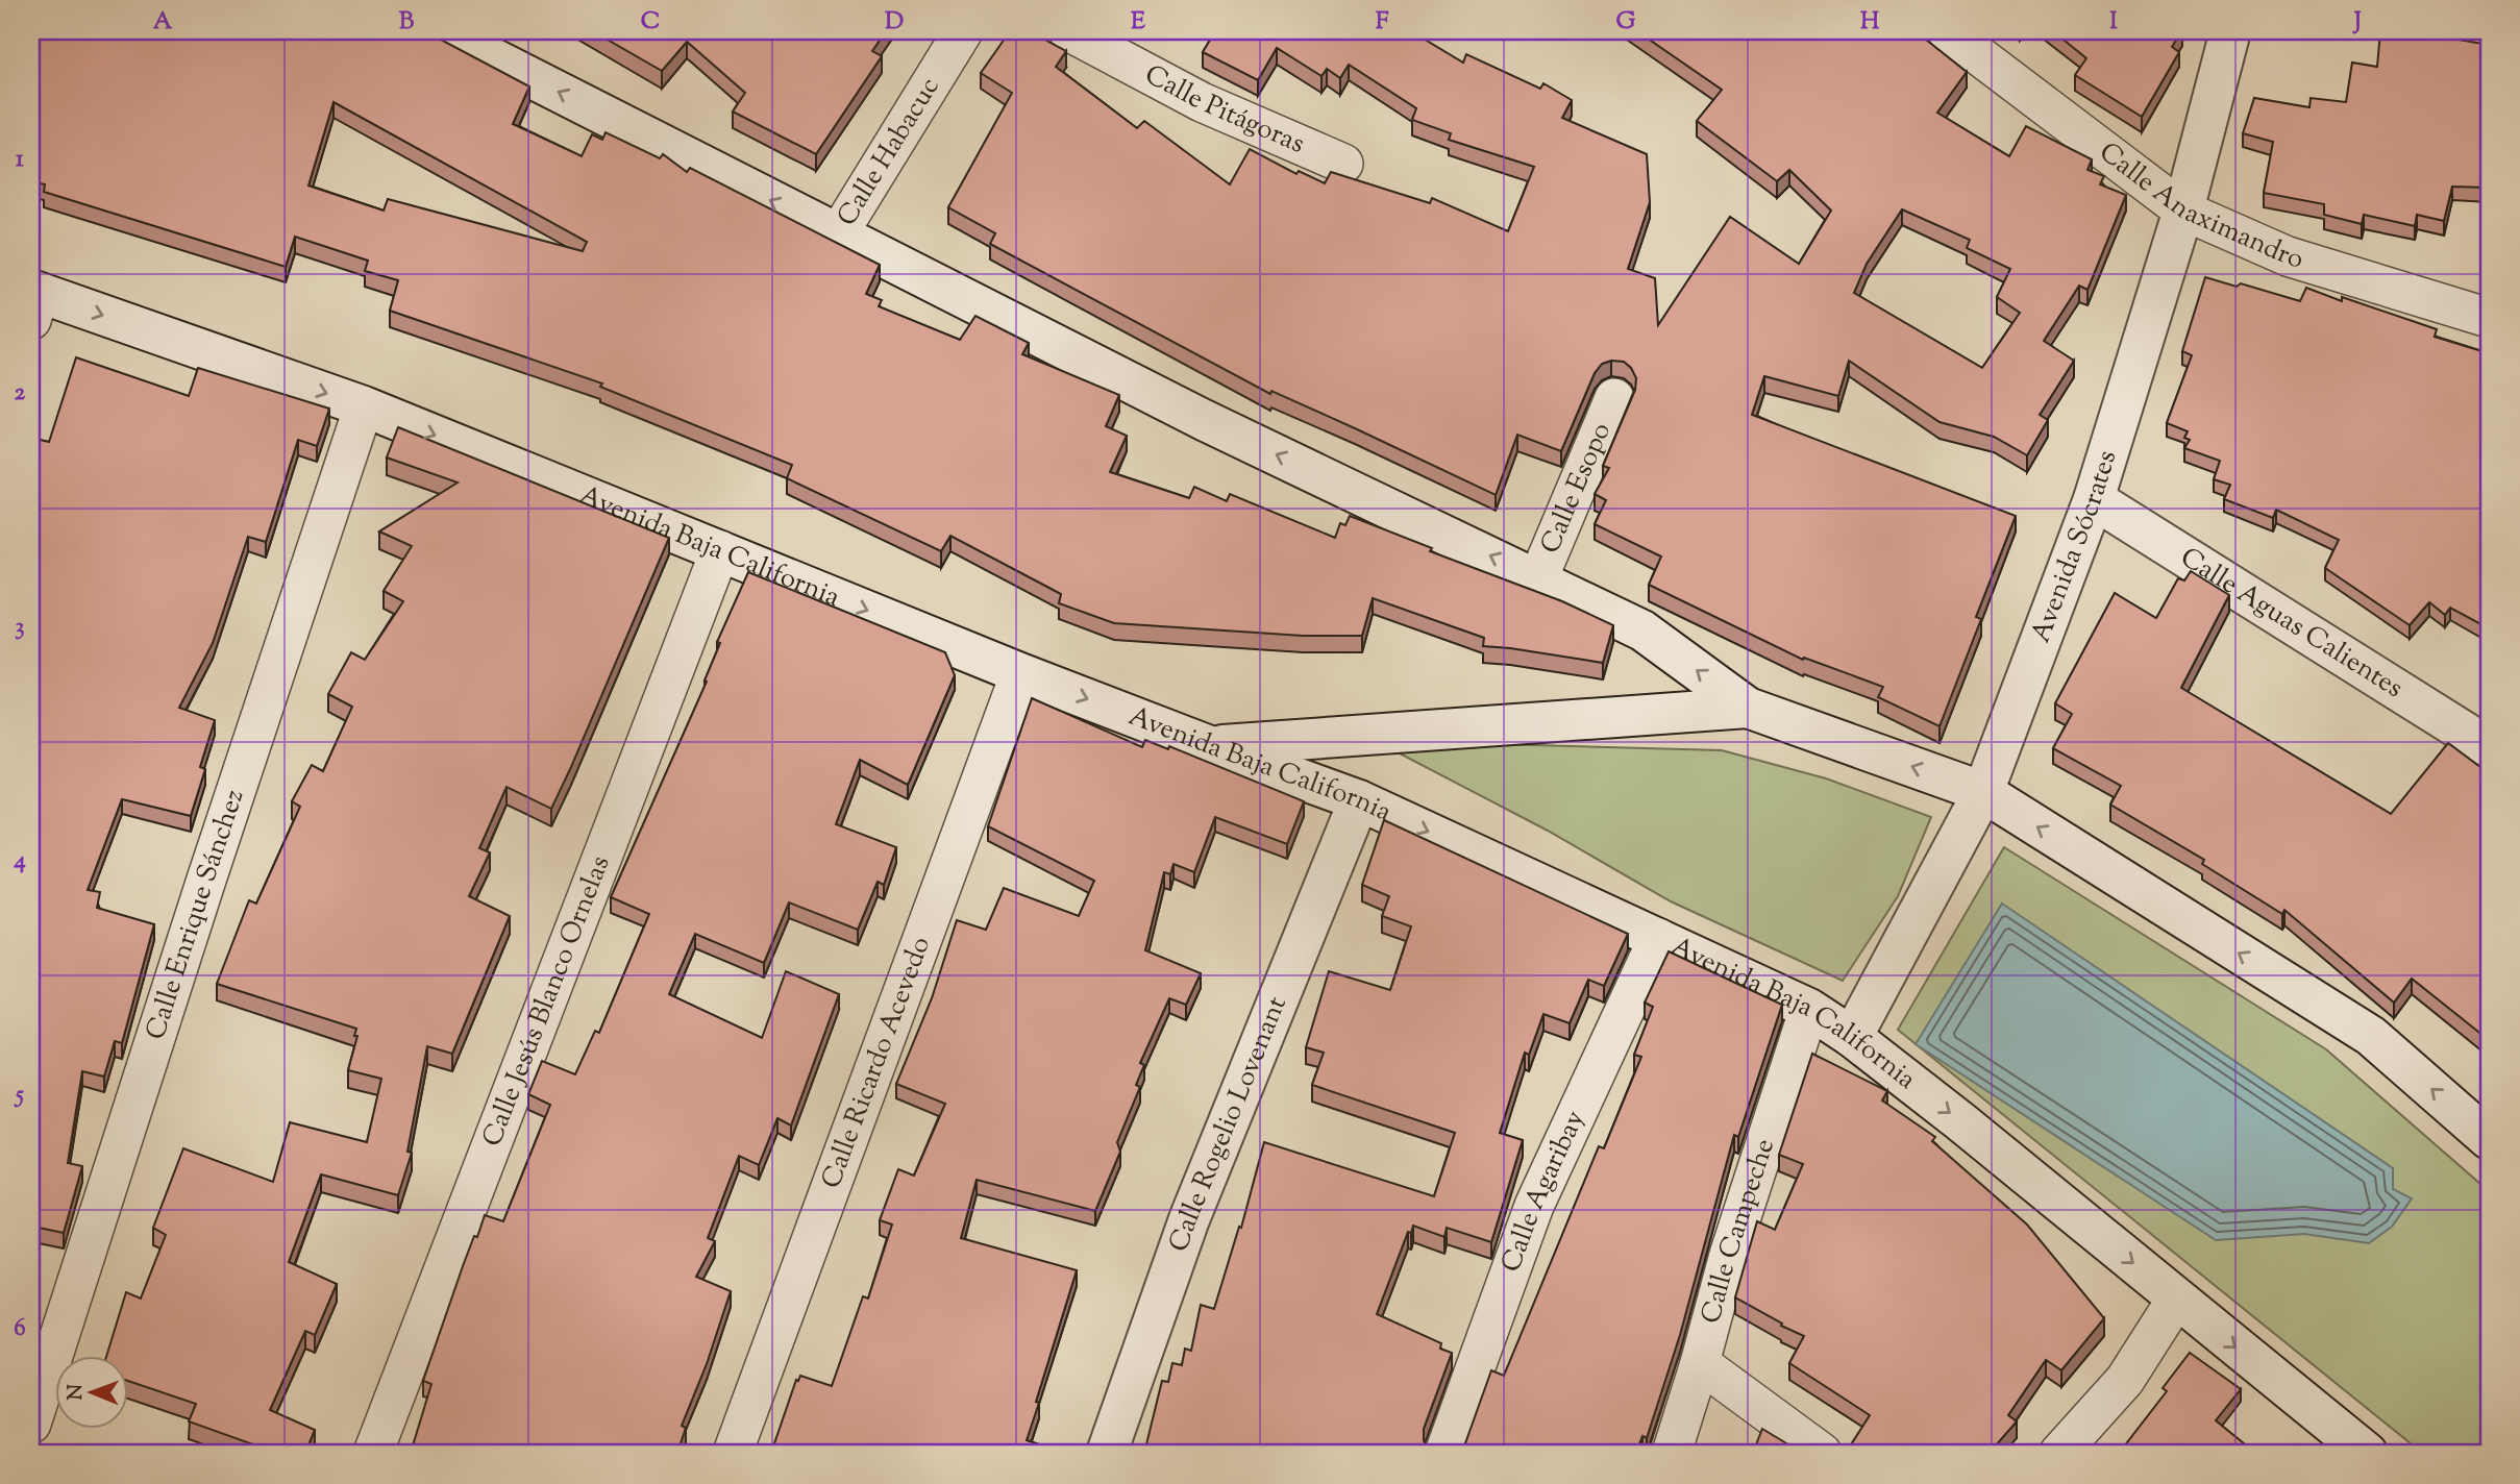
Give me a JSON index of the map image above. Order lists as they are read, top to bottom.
{
  "streets": {
    "main road": [
      "Avenida Baja California",
      "Avenida Sócrates",
      "Calle Aguas Calientes",
      "Calle Rogelio Lovenant"
    ],
    "street": [
      "Calle Pitágoras",
      "Calle Habacuc",
      "Calle Anaximandro",
      "Calle Esopo",
      "Calle Enrique Sánchez",
      "Calle Jesús Blanco Ornelas",
      "Calle Ricardo Acevedo",
      "Calle Agaribay",
      "Calle Campeche"
    ]
  },
  "crossings": [
    ["Calle Anaximandro", "Avenida Sócrates"],
    ["Avenida Baja California", "Avenida Sócrates"],
    ["Avenida Baja California", "Calle Enrique Sánchez"],
    ["Avenida Baja California", "Calle Jesús Blanco Ornelas"],
    ["Avenida Baja California", "Calle Ricardo Acevedo"],
    ["Avenida Baja California", "Calle Rogelio Lovenant"],
    ["Avenida Baja California", "Calle Agaribay"],
    ["Avenida Baja California", "Calle Campeche"],
    ["Avenida Sócrates", "Calle Aguas Calientes"]
  ],
  "north": "left",
  "grid": {
    "columns": [
      "A",
      "B",
      "C",
      "D",
      "E",
      "F",
      "G",
      "H",
      "I",
      "J"
    ],
    "rows": [
      "1",
      "2",
      "3",
      "4",
      "5",
      "6"
    ]
  }
}
